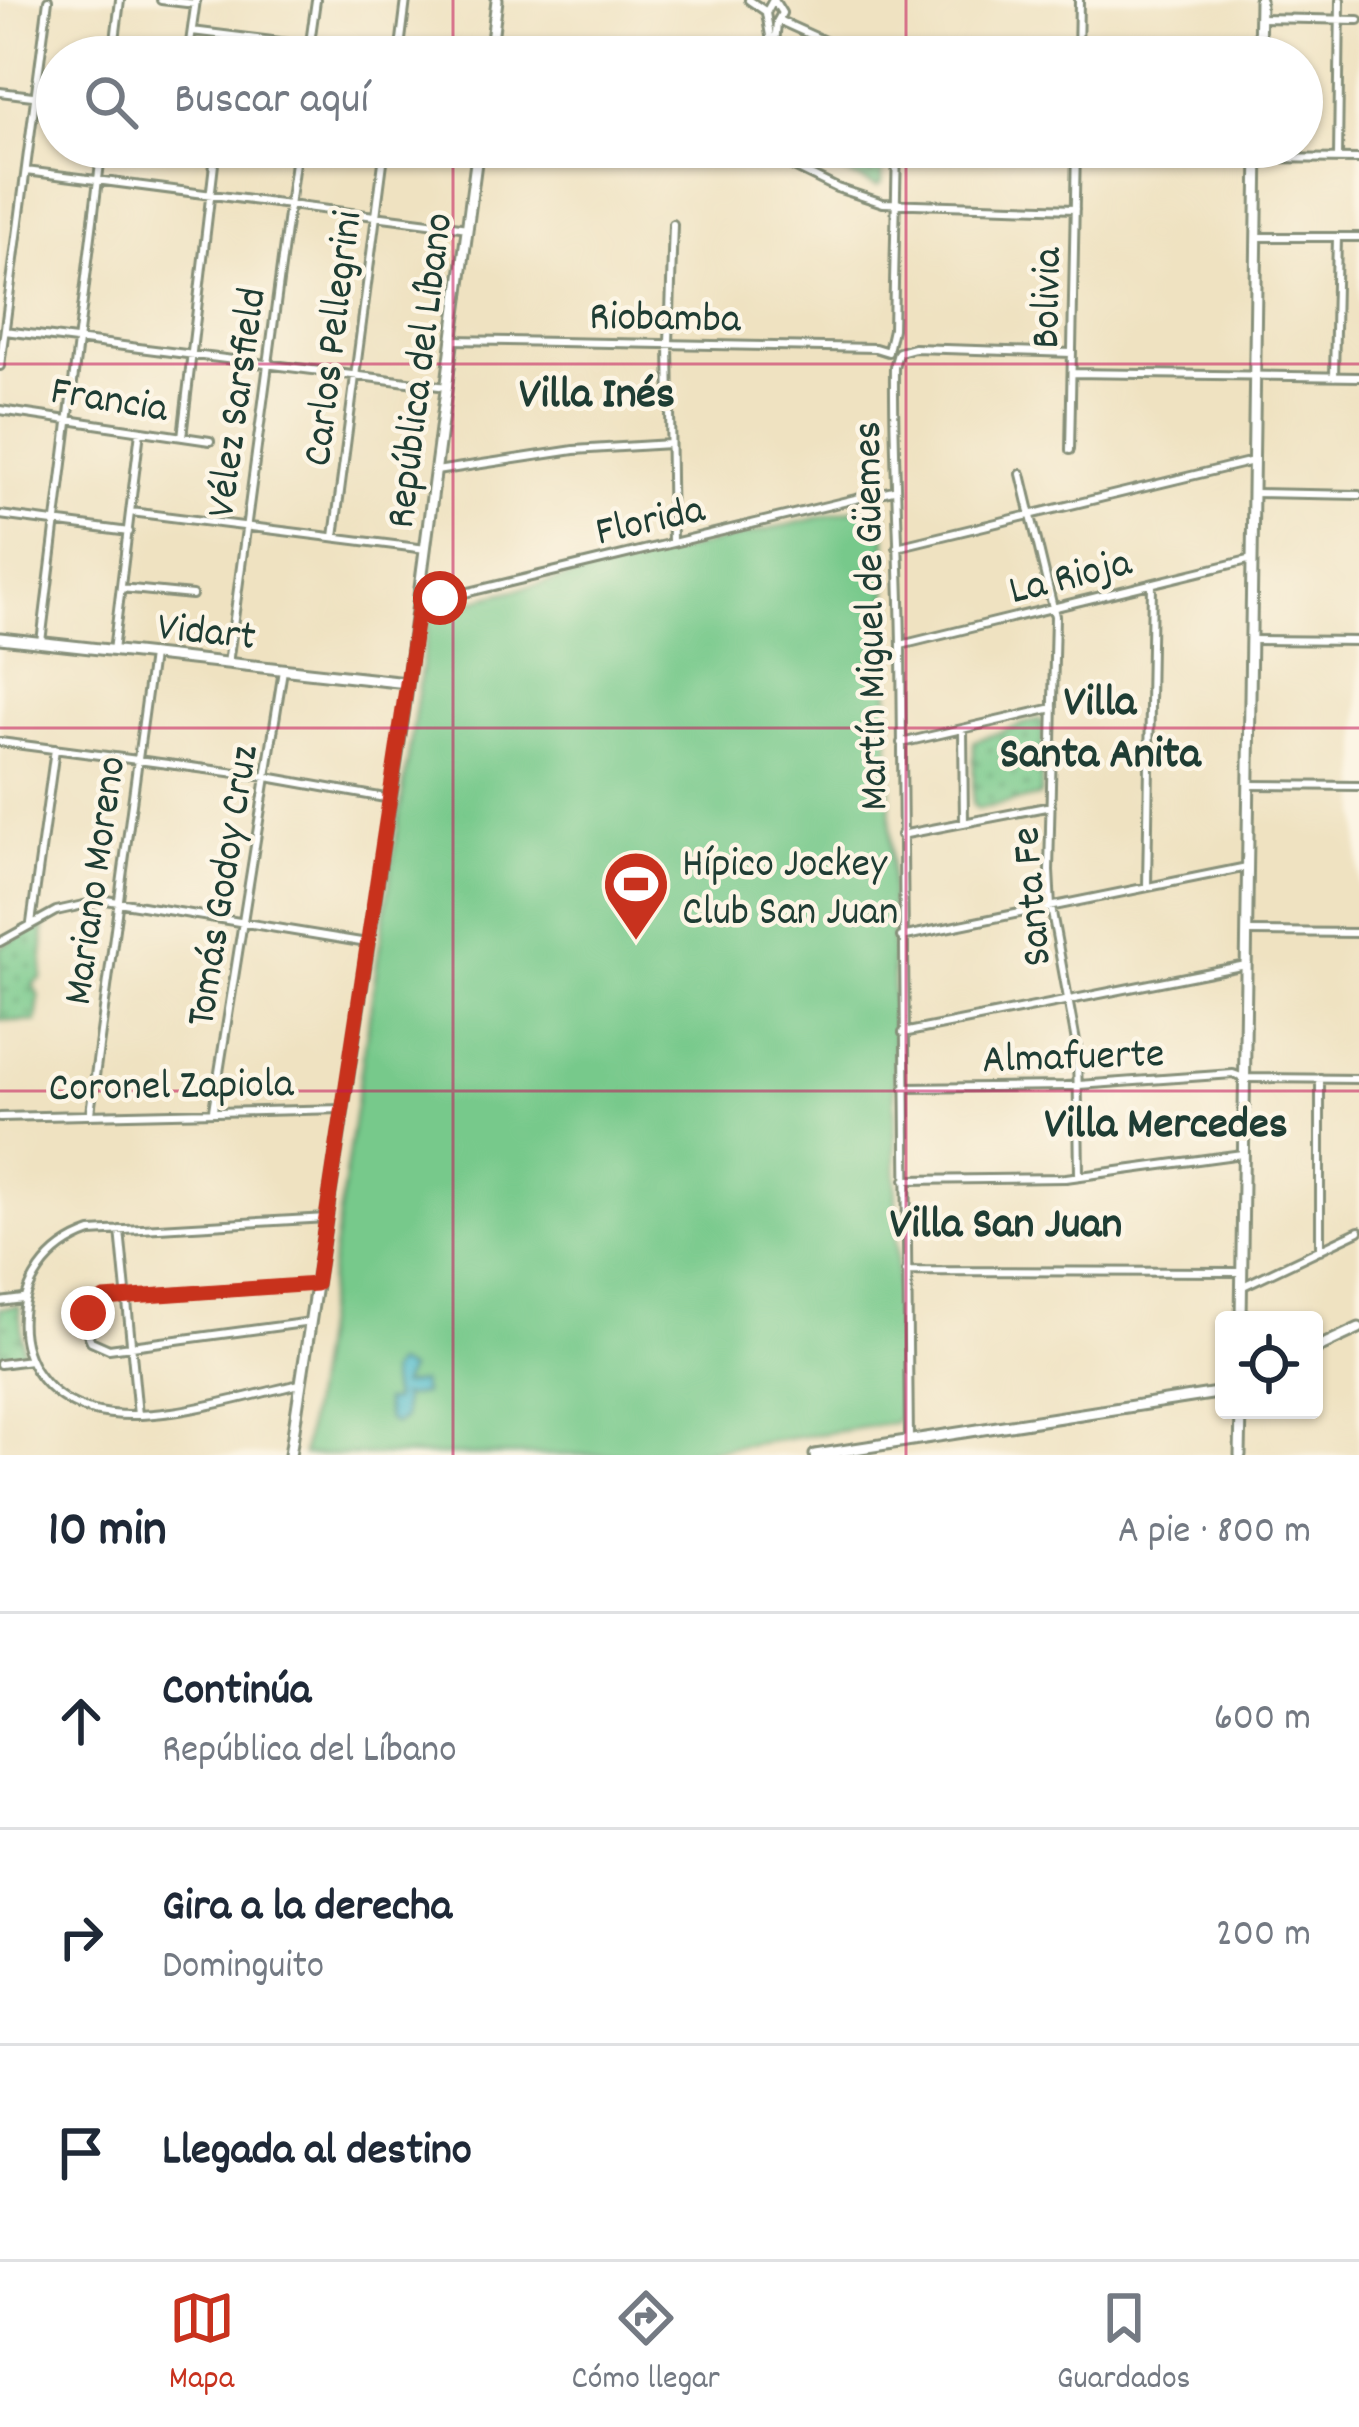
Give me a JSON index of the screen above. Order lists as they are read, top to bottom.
{
  "streets": {
    "main road": ["República del Líbano", "Vidart"],
    "street": [
      "Bolivia",
      "Riobamba",
      "Carlos Pellegrini",
      "Francia",
      "Vélez Sarsfield",
      "Florida",
      "La Rioja",
      "Martín Miguel de Güemes",
      "Mariano Moreno",
      "Tomás Godoy Cruz",
      "Santa Fe",
      "Almafuerte",
      "Coronel Zapiola"
    ]
  },
  "crossings": [
    ["Bolivia", "Riobamba"],
    ["Riobamba", "República del Líbano"],
    ["Riobamba", "Martín Miguel de Güemes"],
    ["República del Líbano", "Florida"],
    ["República del Líbano", "Vidart"],
    ["República del Líbano", "Coronel Zapiola"],
    ["Vélez Sarsfield", "Vidart"],
    ["Florida", "Martín Miguel de Güemes"],
    ["La Rioja", "Martín Miguel de Güemes"],
    ["La Rioja", "Santa Fe"],
    ["Martín Miguel de Güemes", "Almafuerte"],
    ["Vidart", "Mariano Moreno"],
    ["Vidart", "Tomás Godoy Cruz"],
    ["Mariano Moreno", "Coronel Zapiola"],
    ["Tomás Godoy Cruz", "Coronel Zapiola"],
    ["Santa Fe", "Almafuerte"]
  ],
  "districts": [
    "Villa Inés",
    "Villa Santa Anita",
    "Villa Mercedes",
    "Villa San Juan"
  ],
  "places": {
    "sports": ["Hípico Jockey Club San Juan"]
  },
  "page": {
    "search": "Buscar aquí",
    "heading": ["10 min", "A pie · 800 m"],
    "list": [
      ["Continúa", "República del Líbano", "600 m"],
      ["Gira a la derecha", "Dominguito", "200 m"],
      "Llegada al destino"
    ],
    "nav": ["Mapa", "Cómo llegar", "Guardados"]
  }
}
